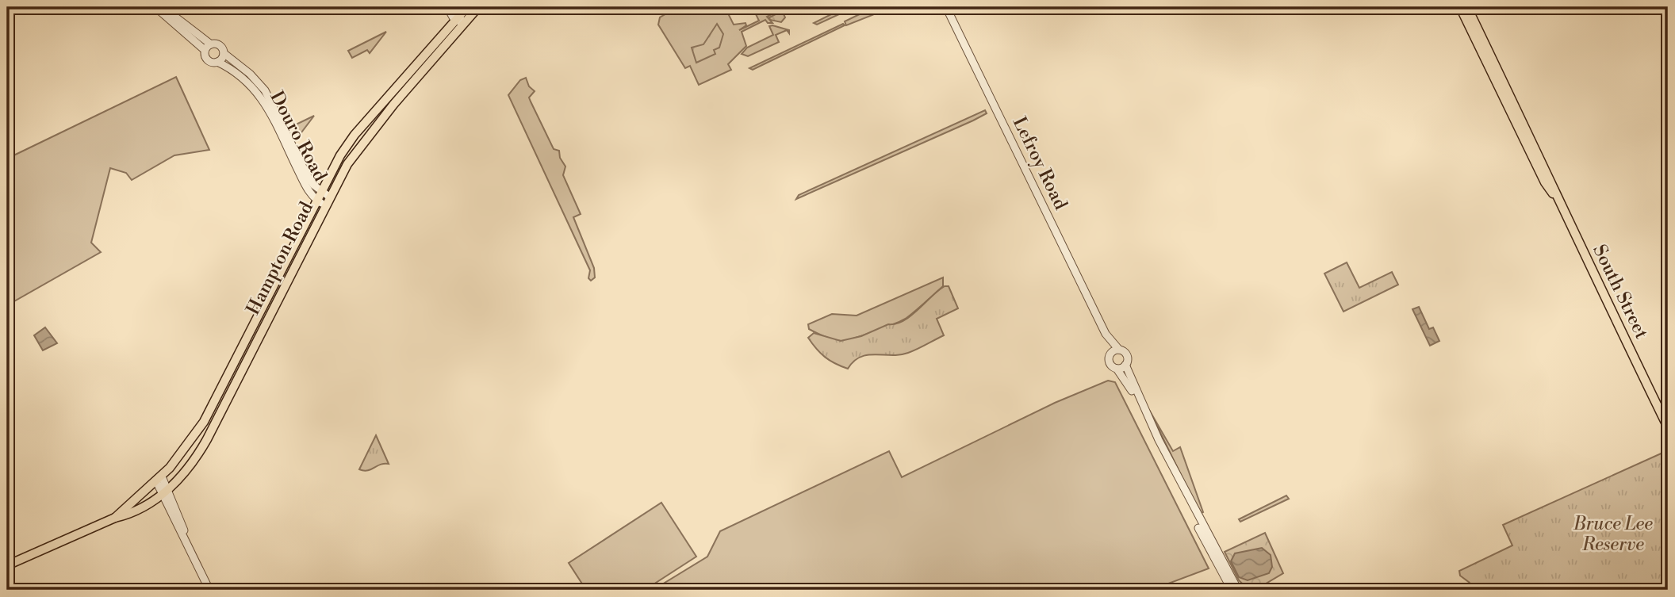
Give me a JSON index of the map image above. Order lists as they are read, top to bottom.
{
  "streets": {
    "main road": ["Hampton Road", "South Street"],
    "street": ["Douro Road", "Lefroy Road"]
  },
  "crossings": [
    ["Douro Road", "Hampton Road"]
  ],
  "parks": ["Bruce Lee Reserve"]
}
